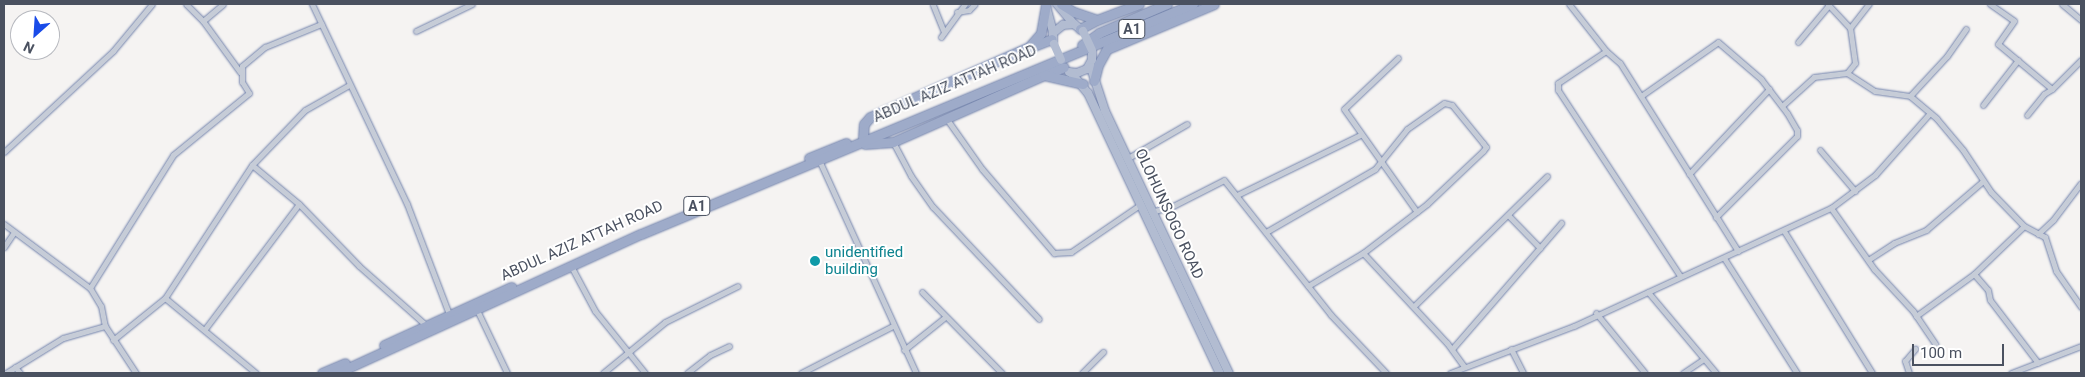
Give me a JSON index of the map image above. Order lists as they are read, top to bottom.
{
  "streets": {
    "highway": ["A1", "ABDUL AZIZ ATTAH ROAD"],
    "main road": ["OLOHUNSOGO ROAD"]
  },
  "crossings": [
    ["A1", "ABDUL AZIZ ATTAH ROAD"]
  ],
  "places": ["unidentified building"],
  "scale_bar": "100 m",
  "north": "bottom left"
}
